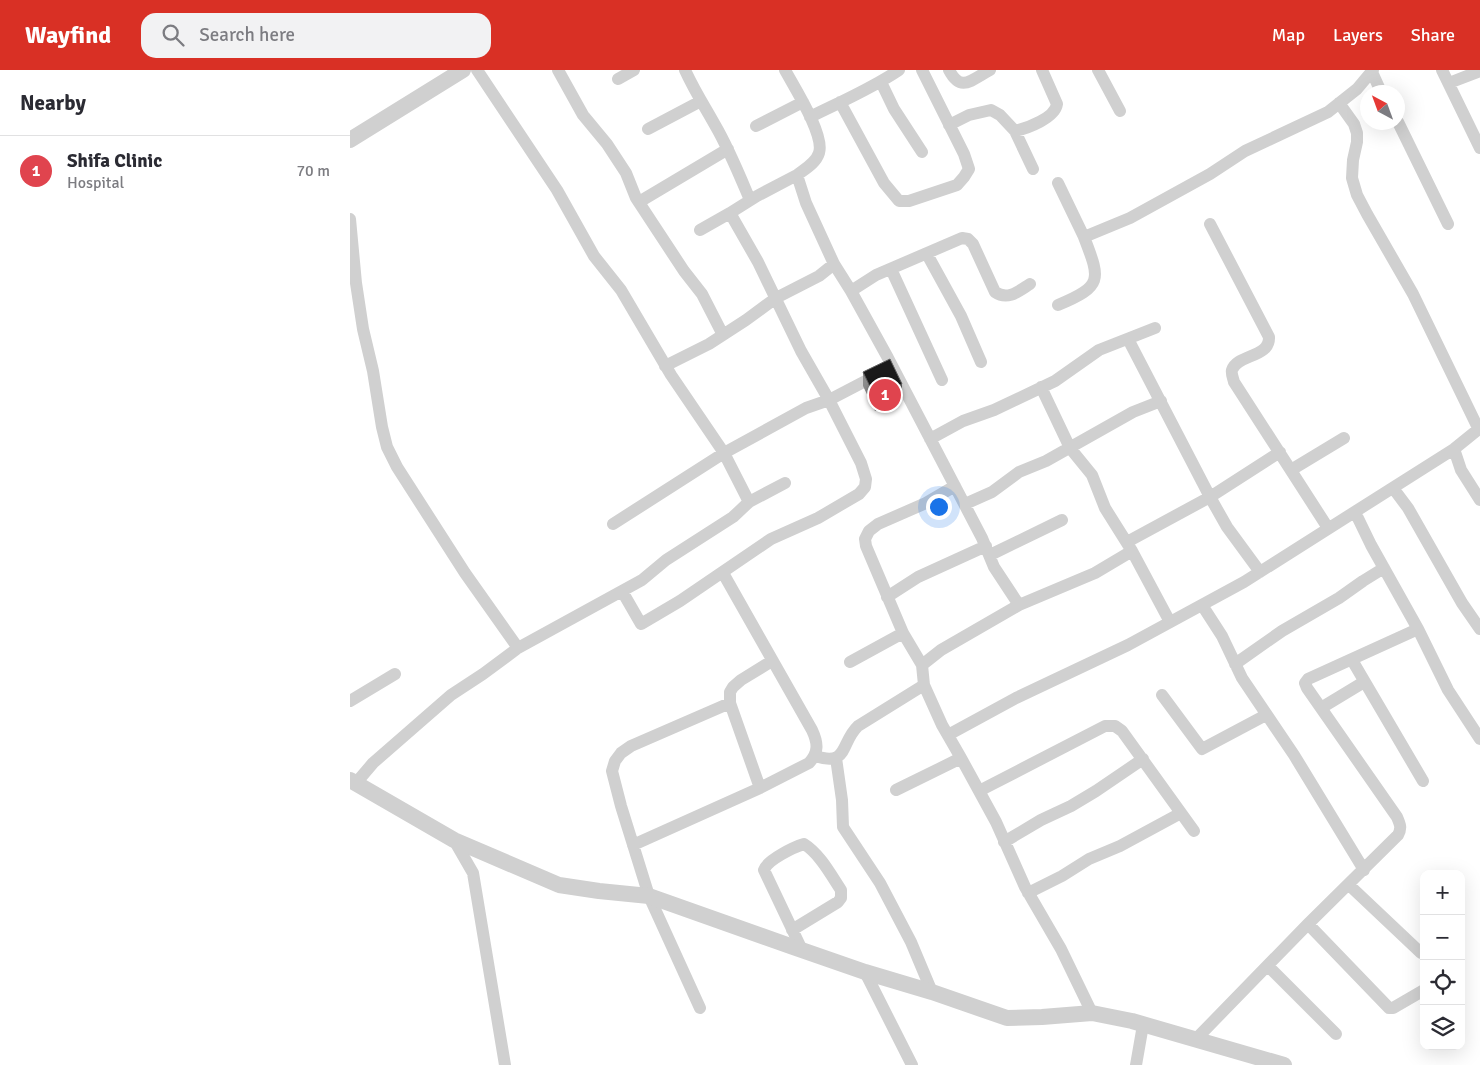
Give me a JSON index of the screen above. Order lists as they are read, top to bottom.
{
  "north": "top left",
  "page": {
    "header": "Wayfind",
    "search": "Search here",
    "nav": ["Map", "Layers", "Share"],
    "heading": "Nearby",
    "list": [
      {
        "mark": "1",
        "name": "Shifa Clinic",
        "note": "Hospital",
        "value": "70 m"
      }
    ],
    "pins": "1",
    "map_buttons": ["+", "−"]
  }
}
